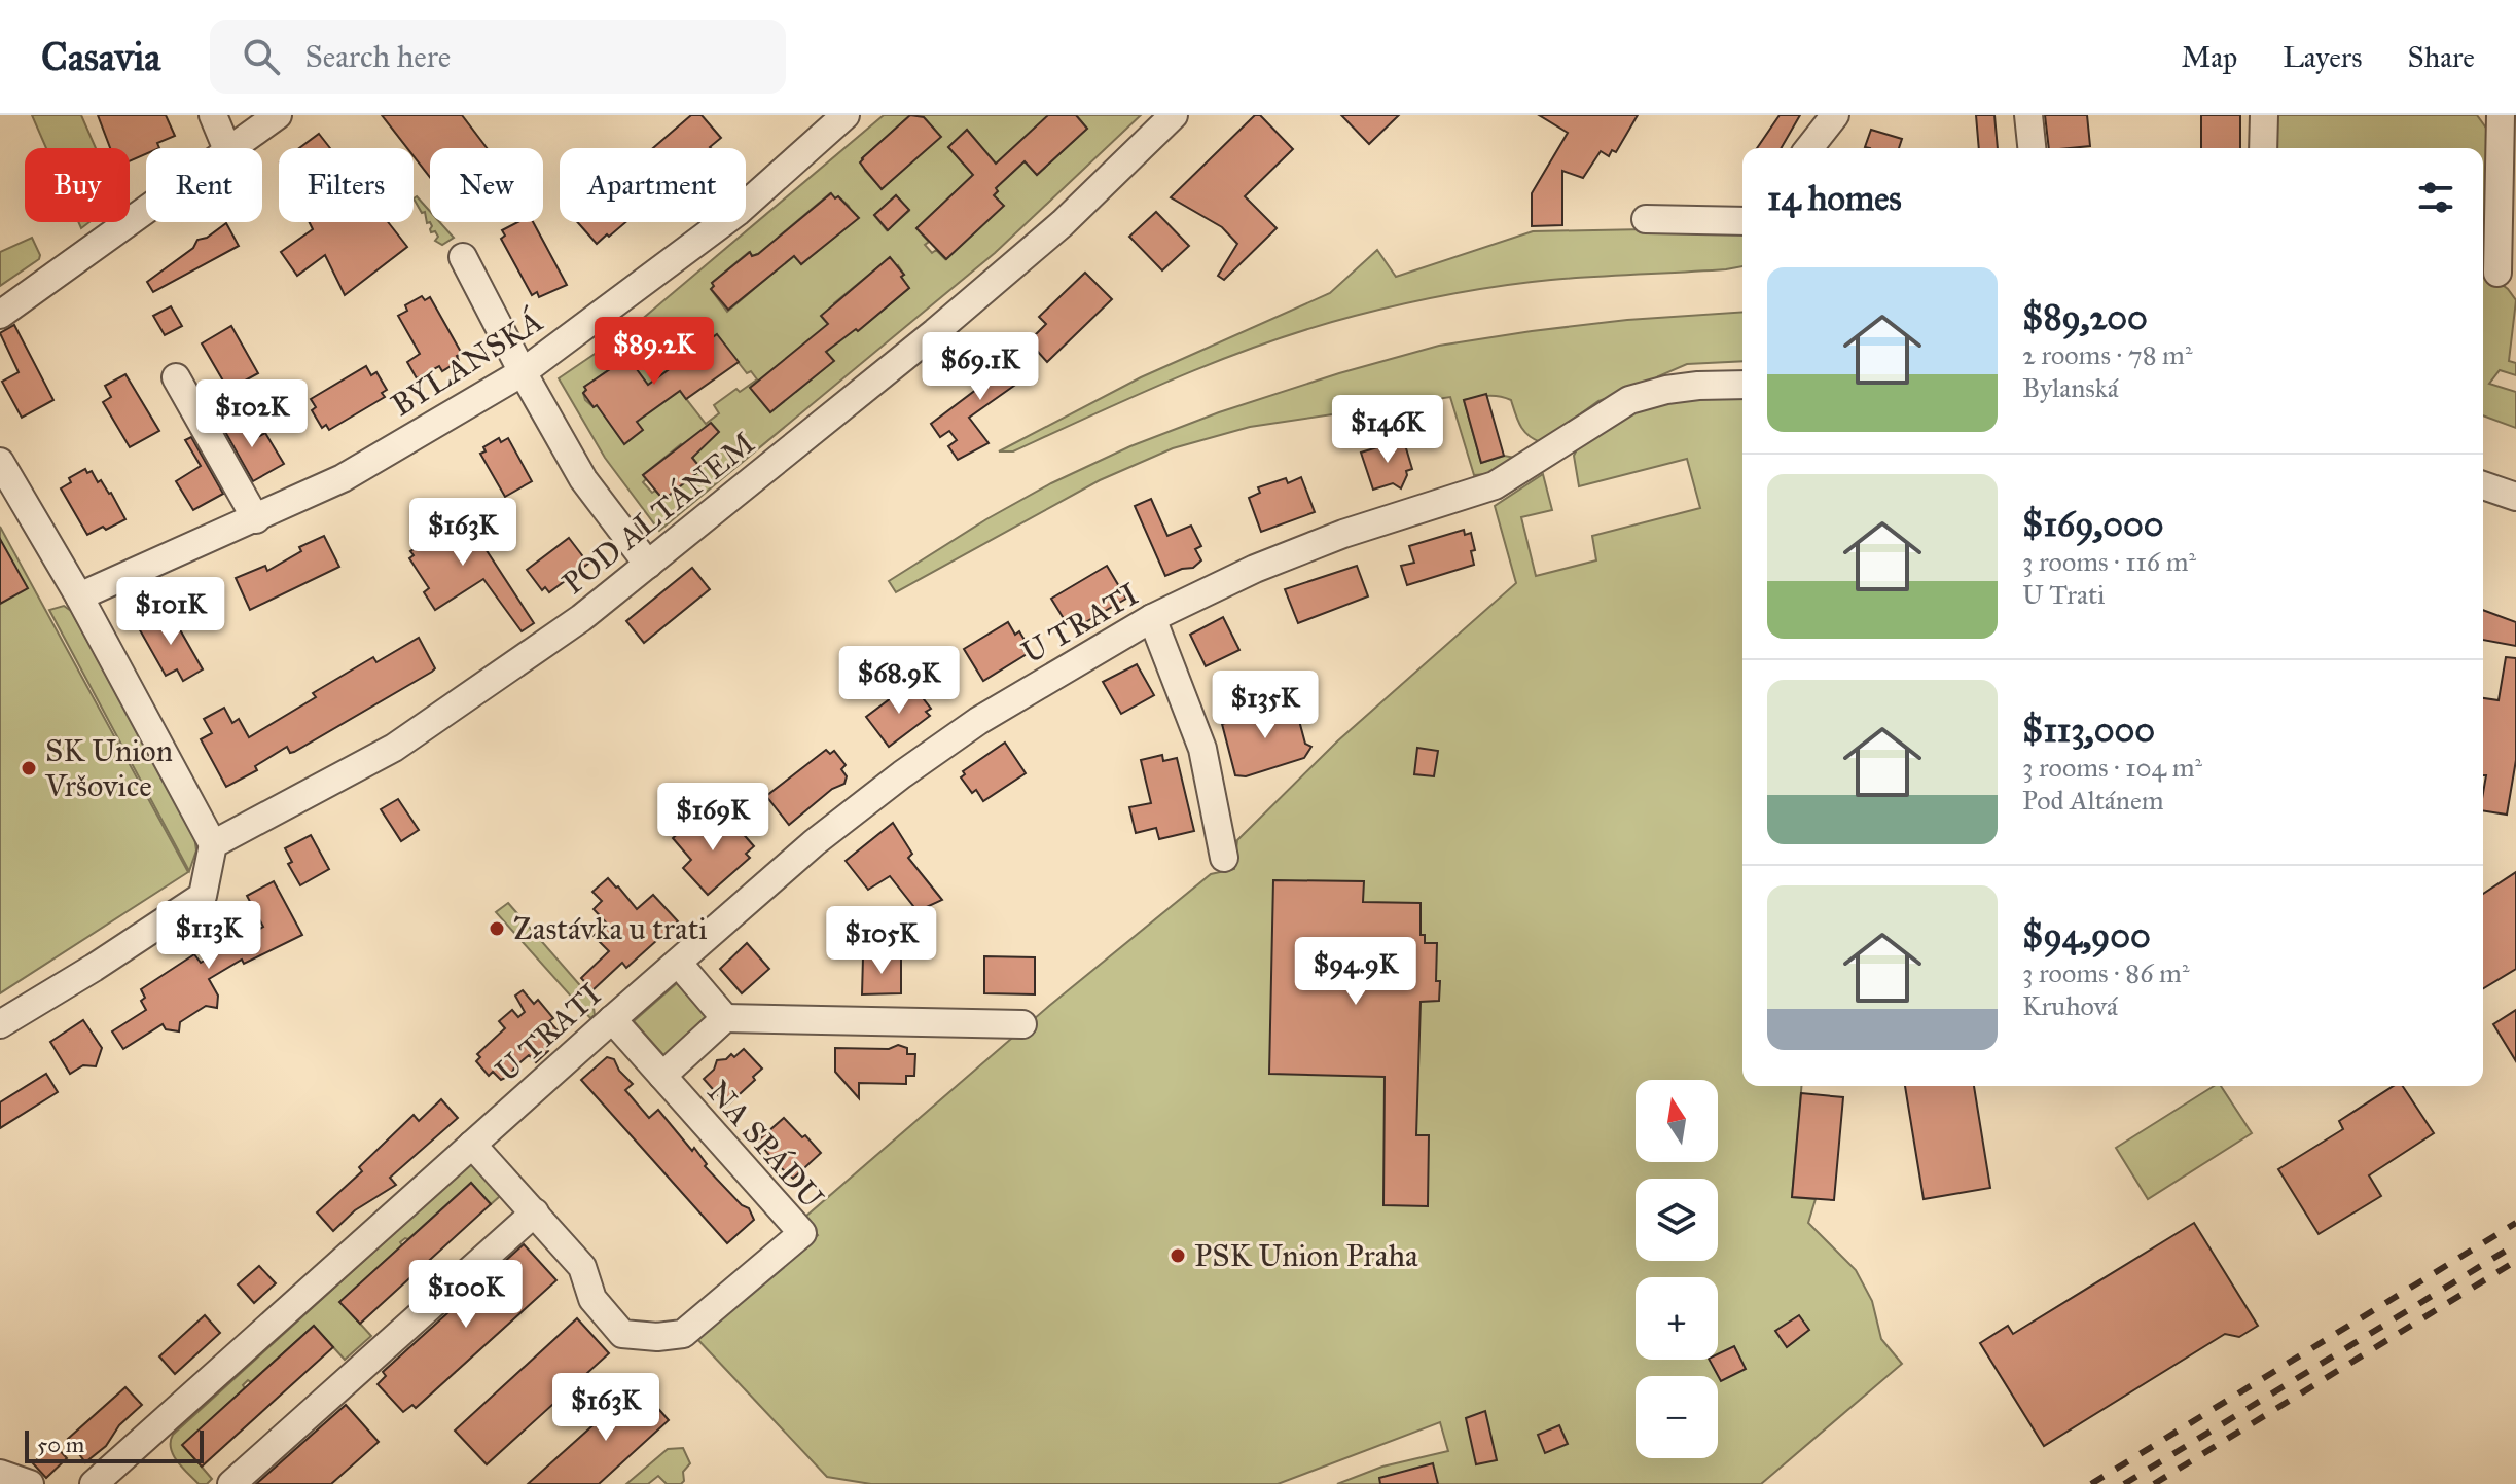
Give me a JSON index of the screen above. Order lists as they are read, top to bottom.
{
  "streets": {
    "street": [
      "BYLANSKÁ",
      "POD ALTÁNEM",
      "U TRATI",
      "NA SPÁDU"
    ]
  },
  "crossings": [
    ["U TRATI", "NA SPÁDU"]
  ],
  "places": ["SK Union Vršovice", "Zastávka u trati", "PSK Union Praha"],
  "scale_bar": "50 m",
  "north": "top",
  "page": {
    "header": "Casavia",
    "search": "Search here",
    "nav": ["Map", "Layers", "Share"],
    "chip": [
      "Buy",
      "Rent",
      "Filters",
      "New",
      "Apartment"
    ],
    "heading": "14 homes",
    "list": [
      {
        "name": "$89,200",
        "note": "2 rooms · 78 m² · Bylanská"
      },
      {
        "name": "$169,000",
        "note": "3 rooms · 116 m² · U Trati"
      },
      {
        "name": "$113,000",
        "note": "3 rooms · 104 m² · Pod Altánem"
      },
      {
        "name": "$94,900",
        "note": "3 rooms · 86 m² · Kruhová"
      }
    ],
    "price": [
      "$89.2K",
      "$69.1K",
      "$102K",
      "$146K",
      "$163K",
      "$101K",
      "$68.9K",
      "$135K",
      "$169K",
      "$113K",
      "$105K",
      "$94.9K",
      "$100K",
      "$163K"
    ],
    "map_buttons": ["+", "−"],
    "scale": "50 m"
  }
}
